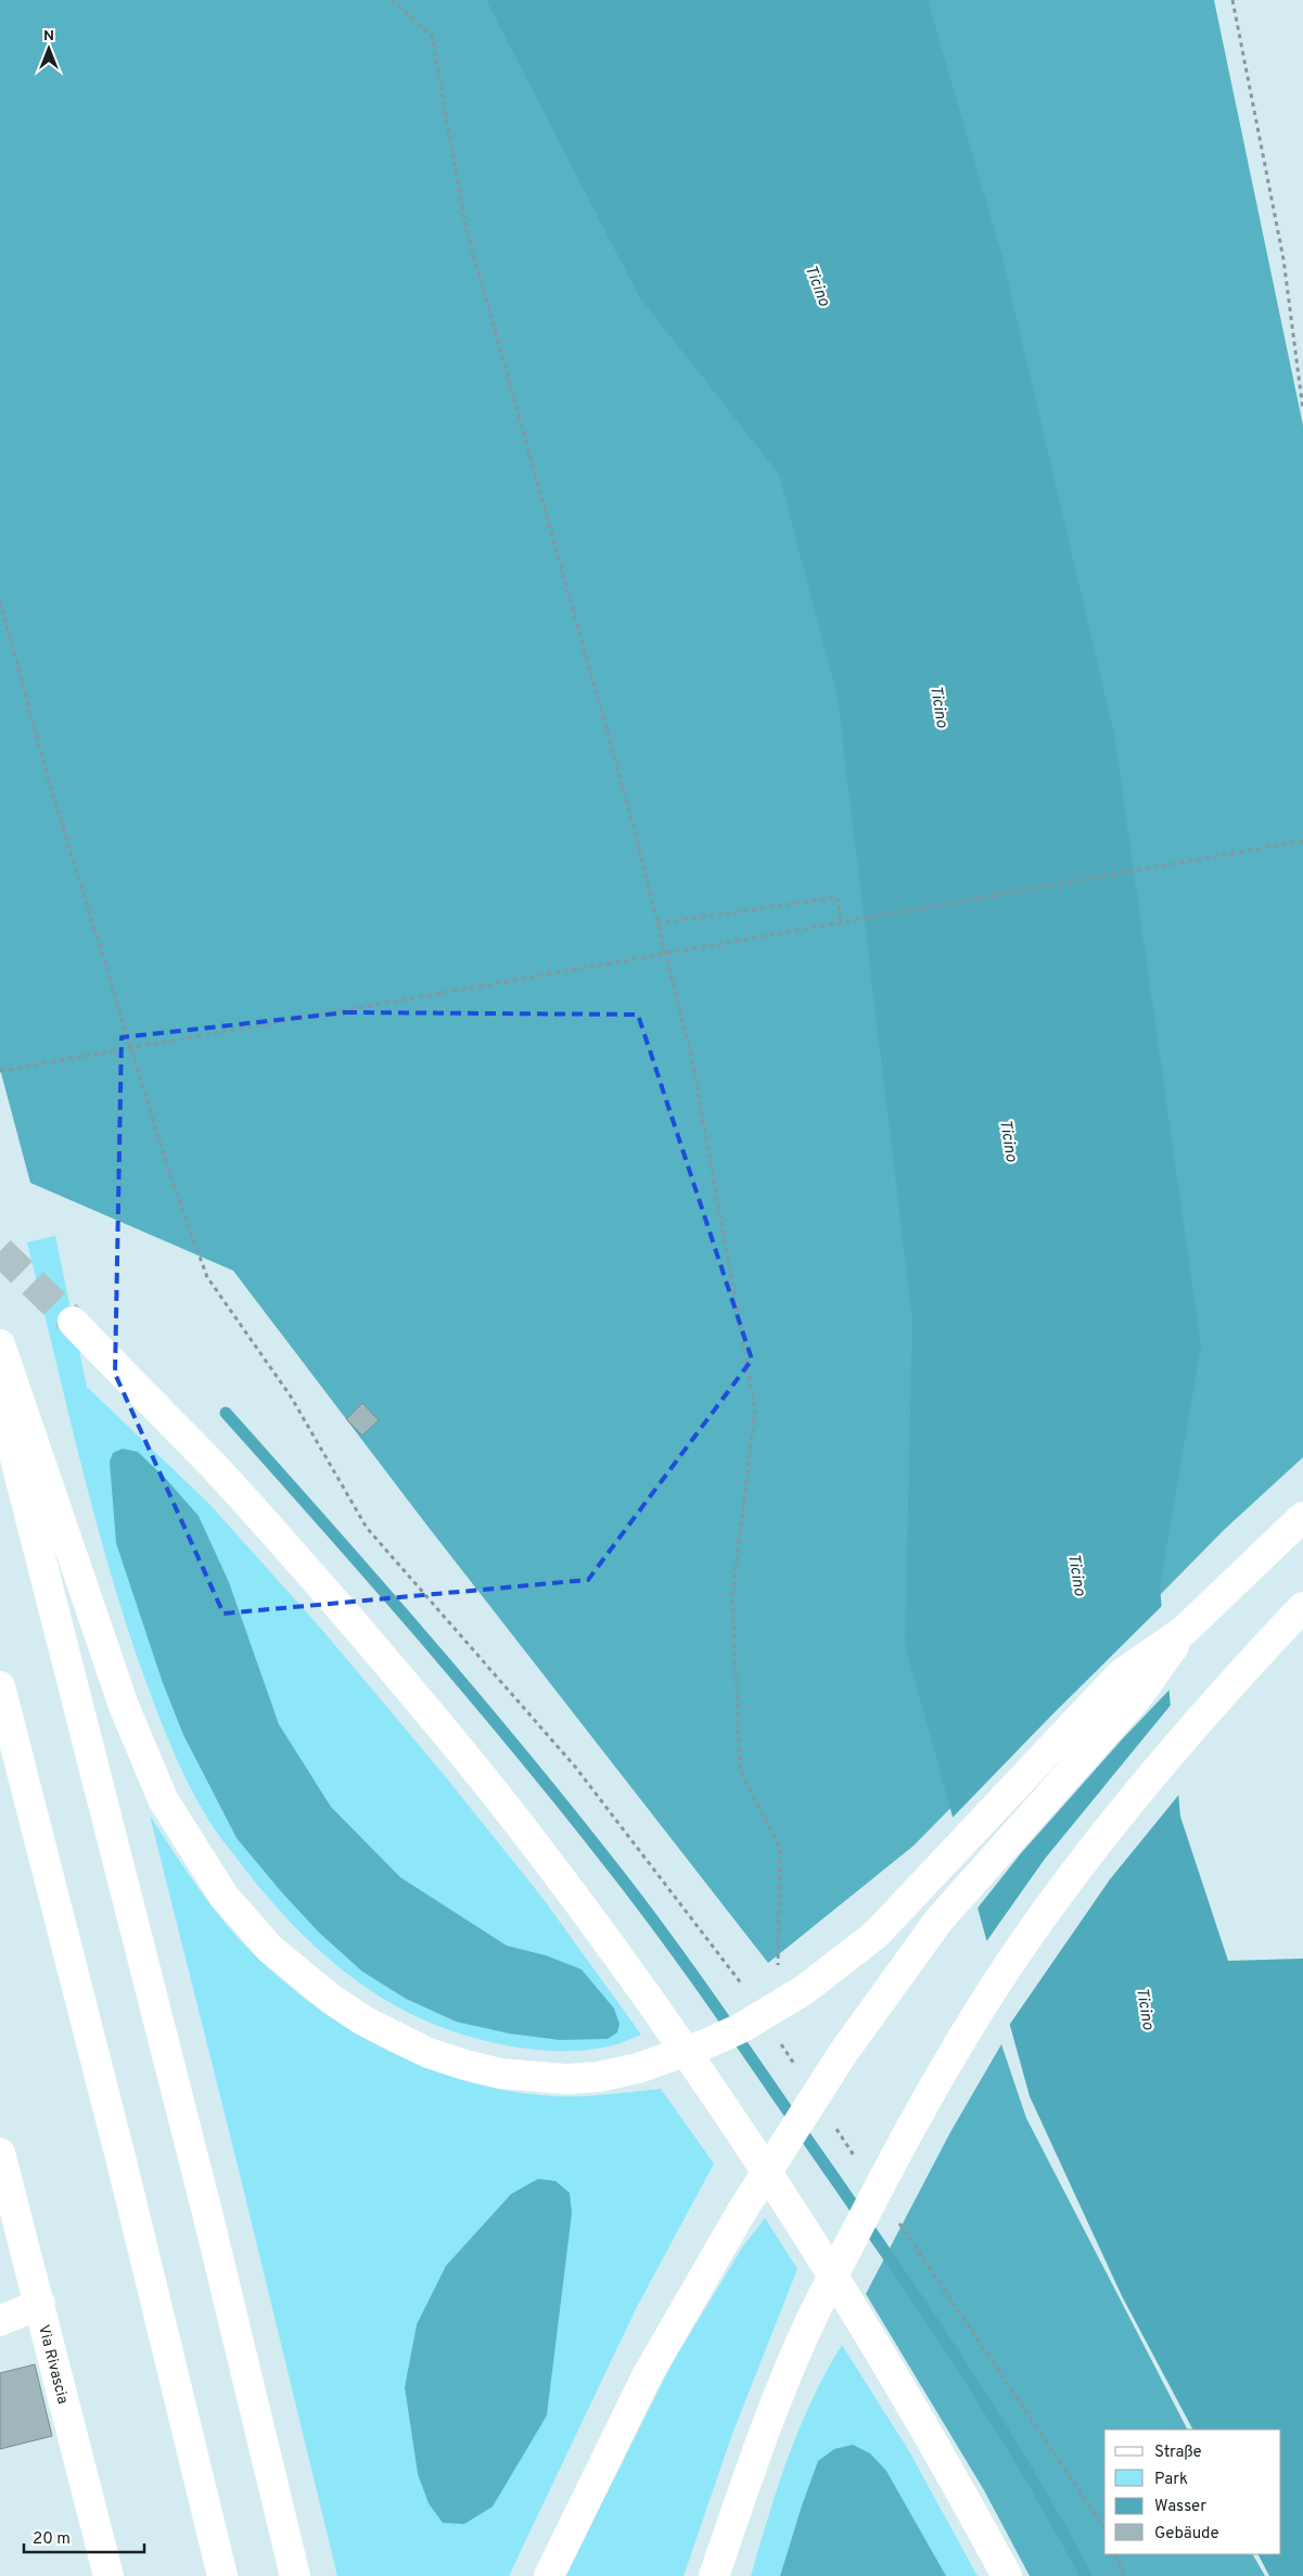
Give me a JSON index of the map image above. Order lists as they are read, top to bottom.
{
  "streets": {
    "main road": ["Via Rivascia"]
  },
  "water": ["Ticino"],
  "legend": [
    "Straße",
    "Park",
    "Wasser",
    "Gebäude"
  ],
  "scale_bar": "20 m",
  "north": "top"
}
